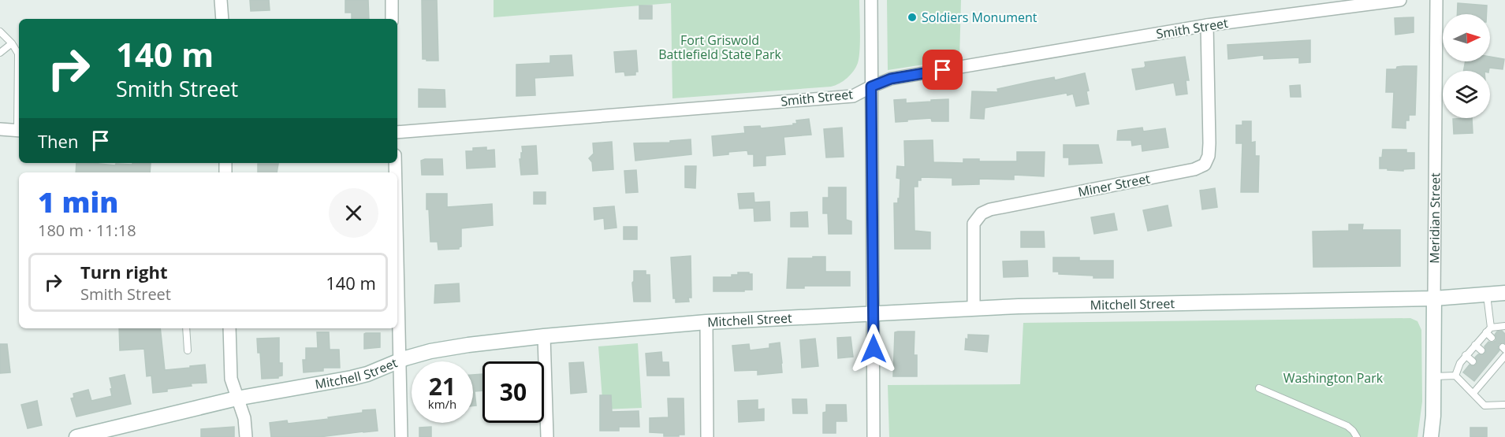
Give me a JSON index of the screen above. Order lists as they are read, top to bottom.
{
  "streets": {
    "main road": ["Meridian Street", "Mitchell Street"],
    "street": ["Smith Street", "Miner Street"]
  },
  "crossings": [
    ["Smith Street", "Miner Street"],
    ["Miner Street", "Mitchell Street"],
    ["Meridian Street", "Mitchell Street"]
  ],
  "parks": ["Fort Griswold Battlefield State Park", "Washington Park"],
  "places": ["Soldiers Monument"],
  "north": "right",
  "page": {
    "turn": ["140 m", "Smith Street"],
    "then": "Then",
    "heading": ["1 min", "180 m · 11:18"],
    "list": [
      {
        "name": "Turn right",
        "note": "Smith Street",
        "value": "140 m"
      }
    ],
    "speed": "21 km/h",
    "limit": "30"
  }
}
